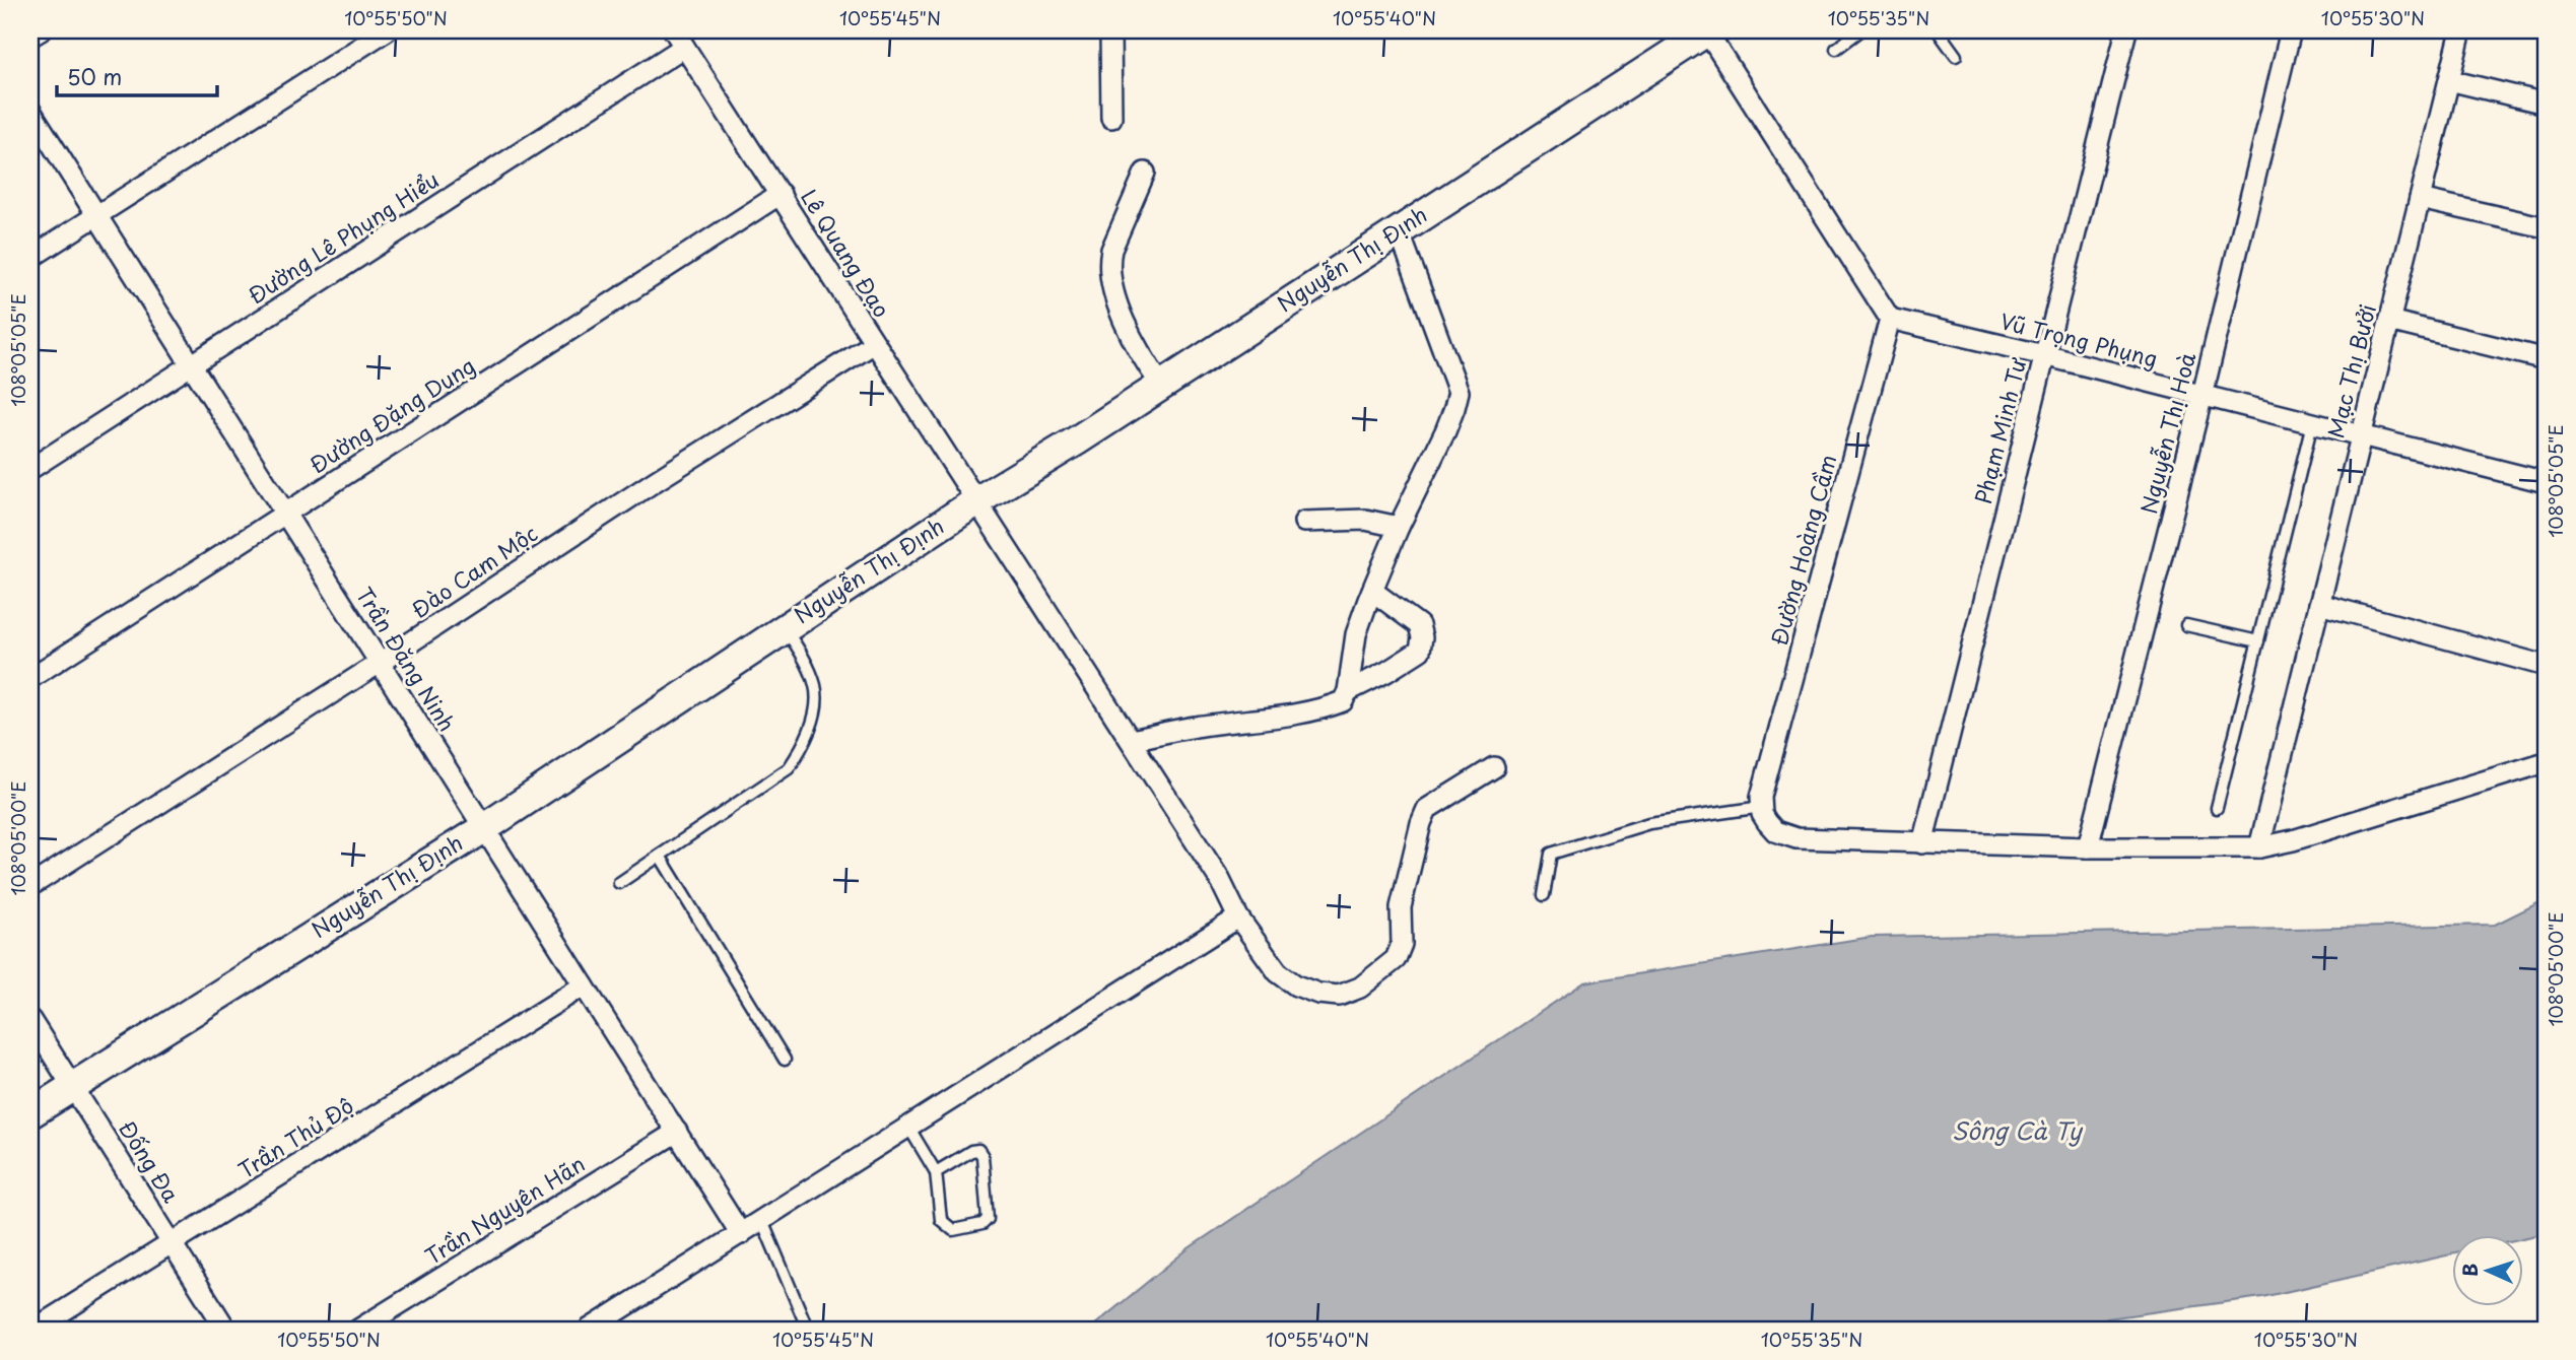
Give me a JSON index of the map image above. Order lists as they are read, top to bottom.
{
  "streets": {
    "street": [
      "Đường Lê Phụng Hiểu",
      "Lê Quang Đạo",
      "Nguyễn Thị Định",
      "Vũ Trọng Phụng",
      "Mạc Thị Bưởi",
      "Đường Đặng Dung",
      "Phạm Minh Tư",
      "Nguyễn Thị Hoà",
      "Đường Hoàng Cầm",
      "Đào Cam Mộc",
      "Trần Đăng Ninh",
      "Trần Thủ Độ",
      "Đống Đa",
      "Trần Nguyên Hãn"
    ]
  },
  "crossings": [
    ["Đường Lê Phụng Hiểu", "Lê Quang Đạo"],
    ["Đường Lê Phụng Hiểu", "Trần Đăng Ninh"],
    ["Lê Quang Đạo", "Nguyễn Thị Định"],
    ["Lê Quang Đạo", "Đường Đặng Dung"],
    ["Lê Quang Đạo", "Đào Cam Mộc"],
    ["Nguyễn Thị Định", "Trần Đăng Ninh"],
    ["Nguyễn Thị Định", "Đống Đa"],
    ["Vũ Trọng Phụng", "Mạc Thị Bưởi"],
    ["Vũ Trọng Phụng", "Phạm Minh Tư"],
    ["Vũ Trọng Phụng", "Nguyễn Thị Hoà"],
    ["Vũ Trọng Phụng", "Đường Hoàng Cầm"],
    ["Đường Đặng Dung", "Trần Đăng Ninh"],
    ["Đào Cam Mộc", "Trần Đăng Ninh"],
    ["Trần Đăng Ninh", "Trần Thủ Độ"],
    ["Trần Đăng Ninh", "Trần Nguyên Hãn"],
    ["Trần Thủ Độ", "Đống Đa"]
  ],
  "water": ["Sông Cà Ty"],
  "scale_bar": "50 m",
  "north": "left",
  "coordinates": [
    "10°55'50\"N",
    "10°55'45\"N",
    "10°55'40\"N",
    "10°55'35\"N",
    "10°55'30\"N",
    "108°05'05\"E",
    "108°05'00\"E"
  ]
}
